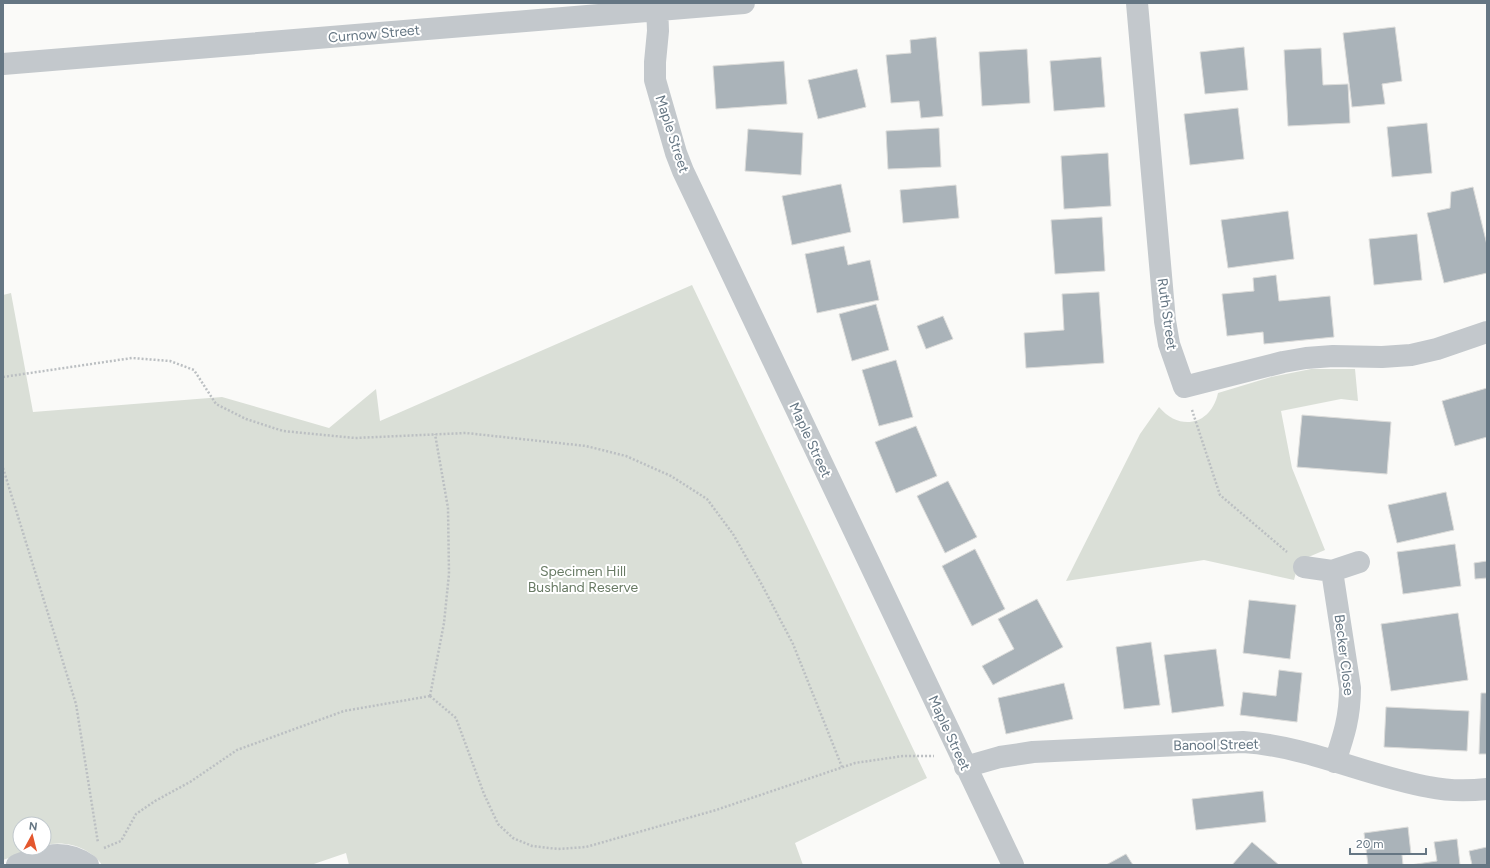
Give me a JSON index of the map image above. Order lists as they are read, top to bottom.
{
  "streets": {
    "street": [
      "Curnow Street",
      "Maple Street",
      "Ruth Street",
      "Becker Close",
      "Banool Street"
    ]
  },
  "crossings": [
    ["Curnow Street", "Maple Street"],
    ["Maple Street", "Banool Street"],
    ["Becker Close", "Banool Street"]
  ],
  "parks": ["Specimen Hill Bushland Reserve"],
  "scale_bar": "20 m",
  "north": "top"
}
